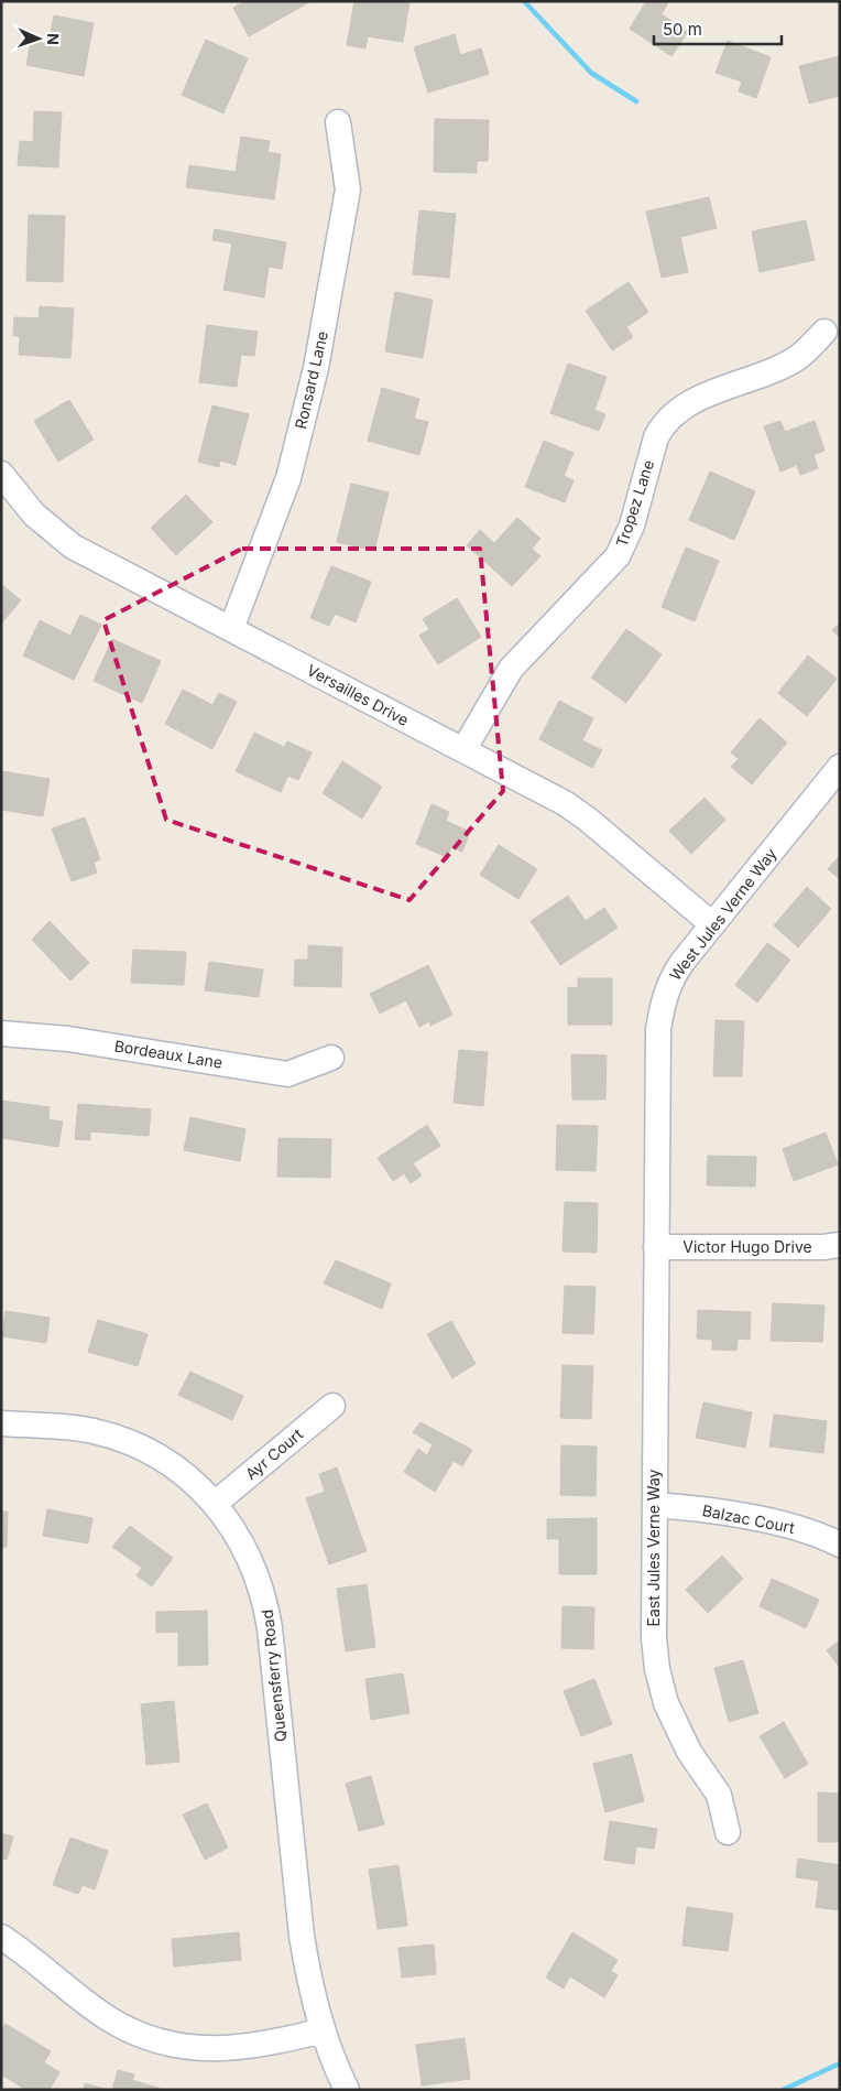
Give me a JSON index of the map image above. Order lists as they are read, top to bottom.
{
  "streets": {
    "street": [
      "Ronsard Lane",
      "Tropez Lane",
      "Versailles Drive",
      "West Jules Verne Way",
      "Bordeaux Lane",
      "Victor Hugo Drive",
      "Ayr Court",
      "Balzac Court",
      "East Jules Verne Way",
      "Queensferry Road"
    ]
  },
  "crossings": [
    ["Ronsard Lane", "Versailles Drive"],
    ["Tropez Lane", "Versailles Drive"],
    ["Versailles Drive", "West Jules Verne Way"],
    ["West Jules Verne Way", "Victor Hugo Drive"],
    ["West Jules Verne Way", "East Jules Verne Way"],
    ["Victor Hugo Drive", "East Jules Verne Way"],
    ["Ayr Court", "Queensferry Road"],
    ["Balzac Court", "East Jules Verne Way"]
  ],
  "scale_bar": "50 m",
  "north": "right"
}
